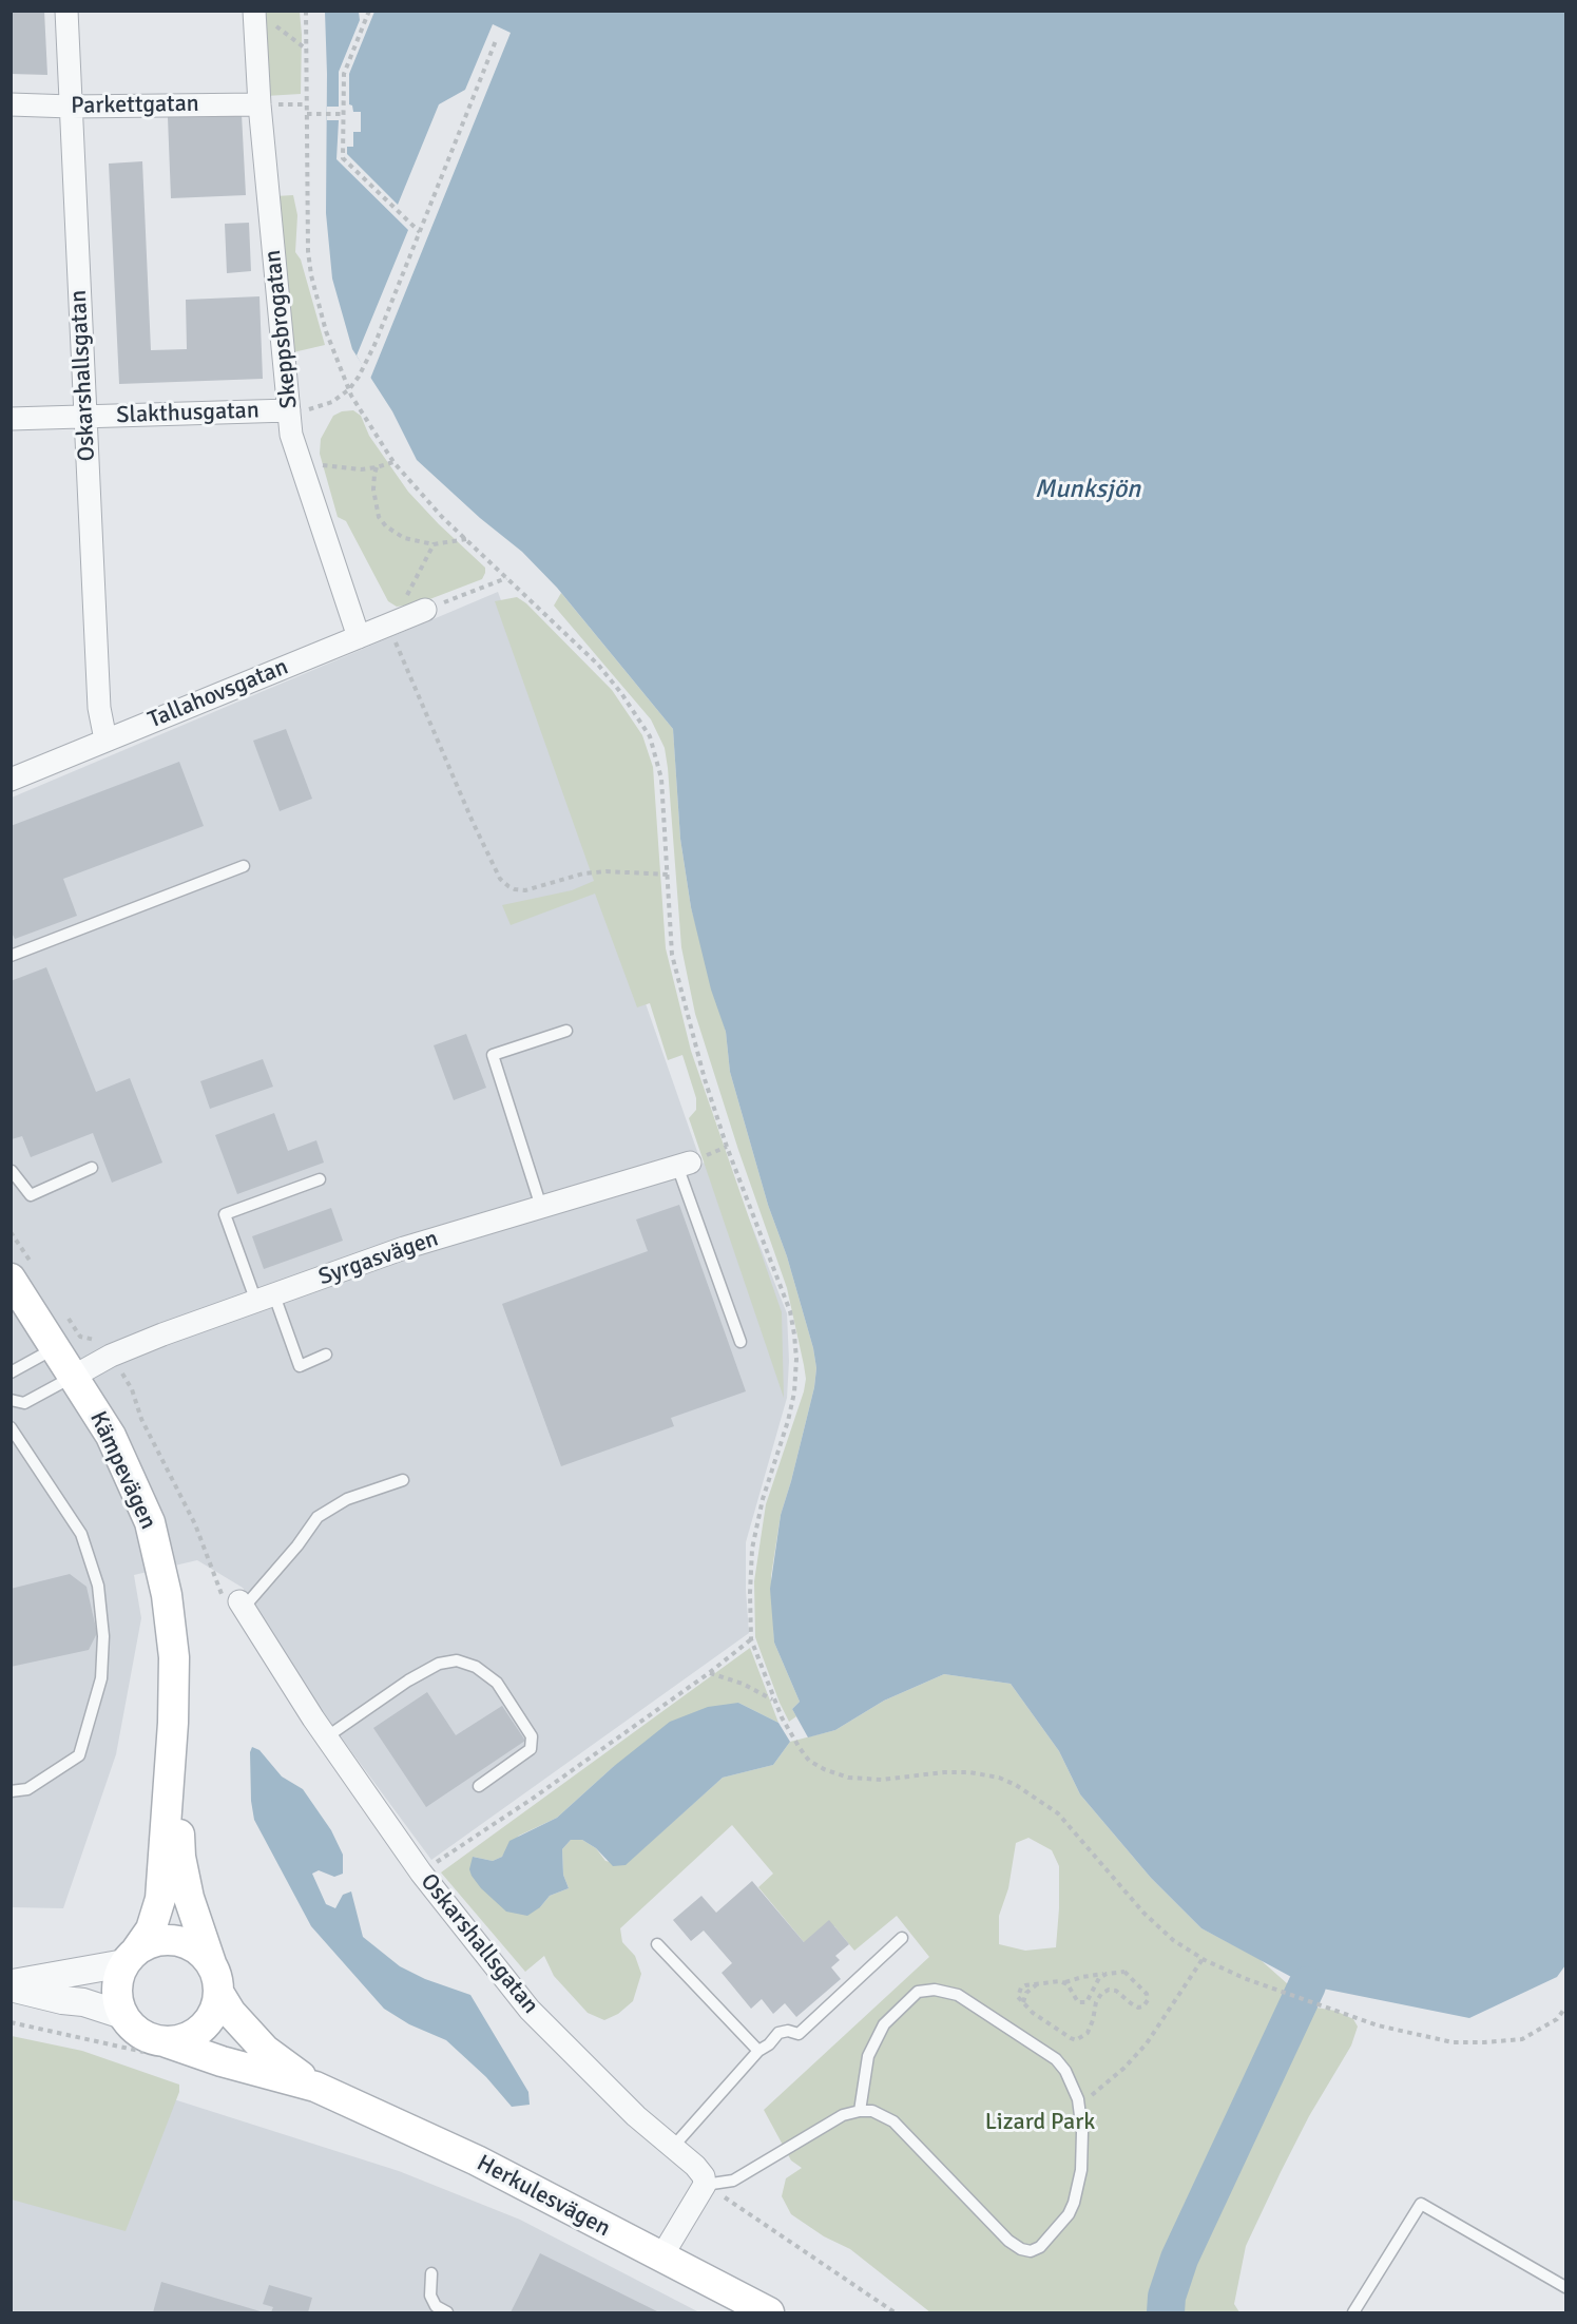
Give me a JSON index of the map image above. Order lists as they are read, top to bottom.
{
  "streets": {
    "main road": ["Kämpevägen", "Herkulesvägen"],
    "street": [
      "Parkettgatan",
      "Skeppsbrogatan",
      "Oskarshallsgatan",
      "Slakthusgatan",
      "Tallahovsgatan",
      "Syrgasvägen"
    ]
  },
  "crossings": [
    ["Parkettgatan", "Skeppsbrogatan"],
    ["Parkettgatan", "Oskarshallsgatan"],
    ["Skeppsbrogatan", "Slakthusgatan"],
    ["Skeppsbrogatan", "Tallahovsgatan"],
    ["Oskarshallsgatan", "Slakthusgatan"],
    ["Oskarshallsgatan", "Tallahovsgatan"],
    ["Syrgasvägen", "Kämpevägen"],
    ["Kämpevägen", "Herkulesvägen"]
  ],
  "water": ["Munksjön"],
  "parks": ["Lizard Park"]
}
